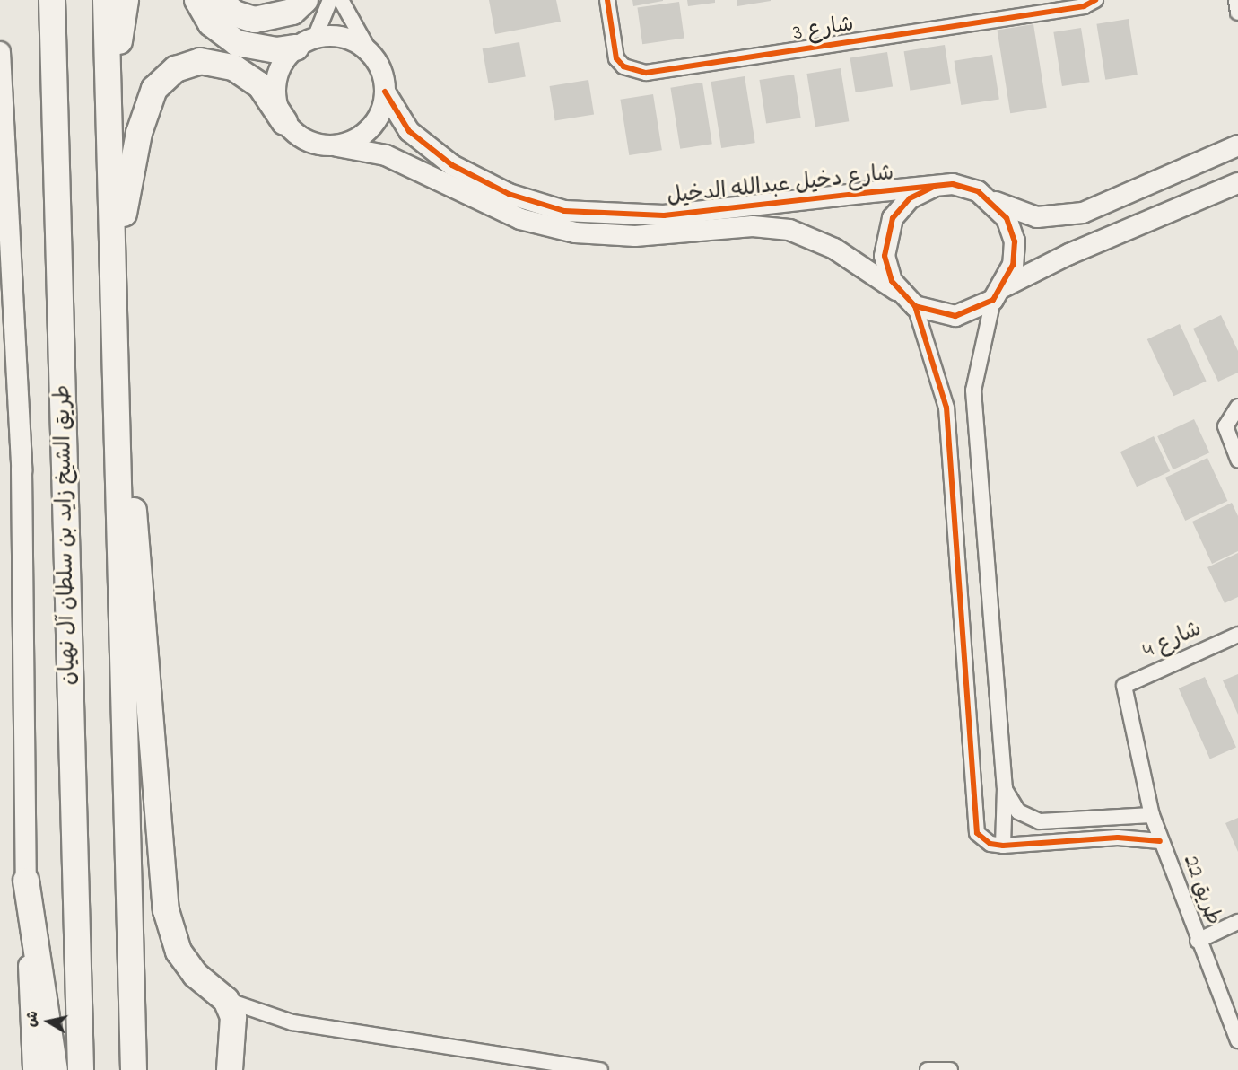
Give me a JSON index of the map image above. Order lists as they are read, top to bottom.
{
  "streets": {
    "highway": ["طريق الشيخ زايد بن سلطان آل نهيان"],
    "street": [
      "شارع 3",
      "شارع دخيل عبدالله الدخيل",
      "شارع 4",
      "طريق 22"
    ]
  },
  "crossings": [
    ["شارع 4", "طريق 22"]
  ],
  "north": "left"
}
